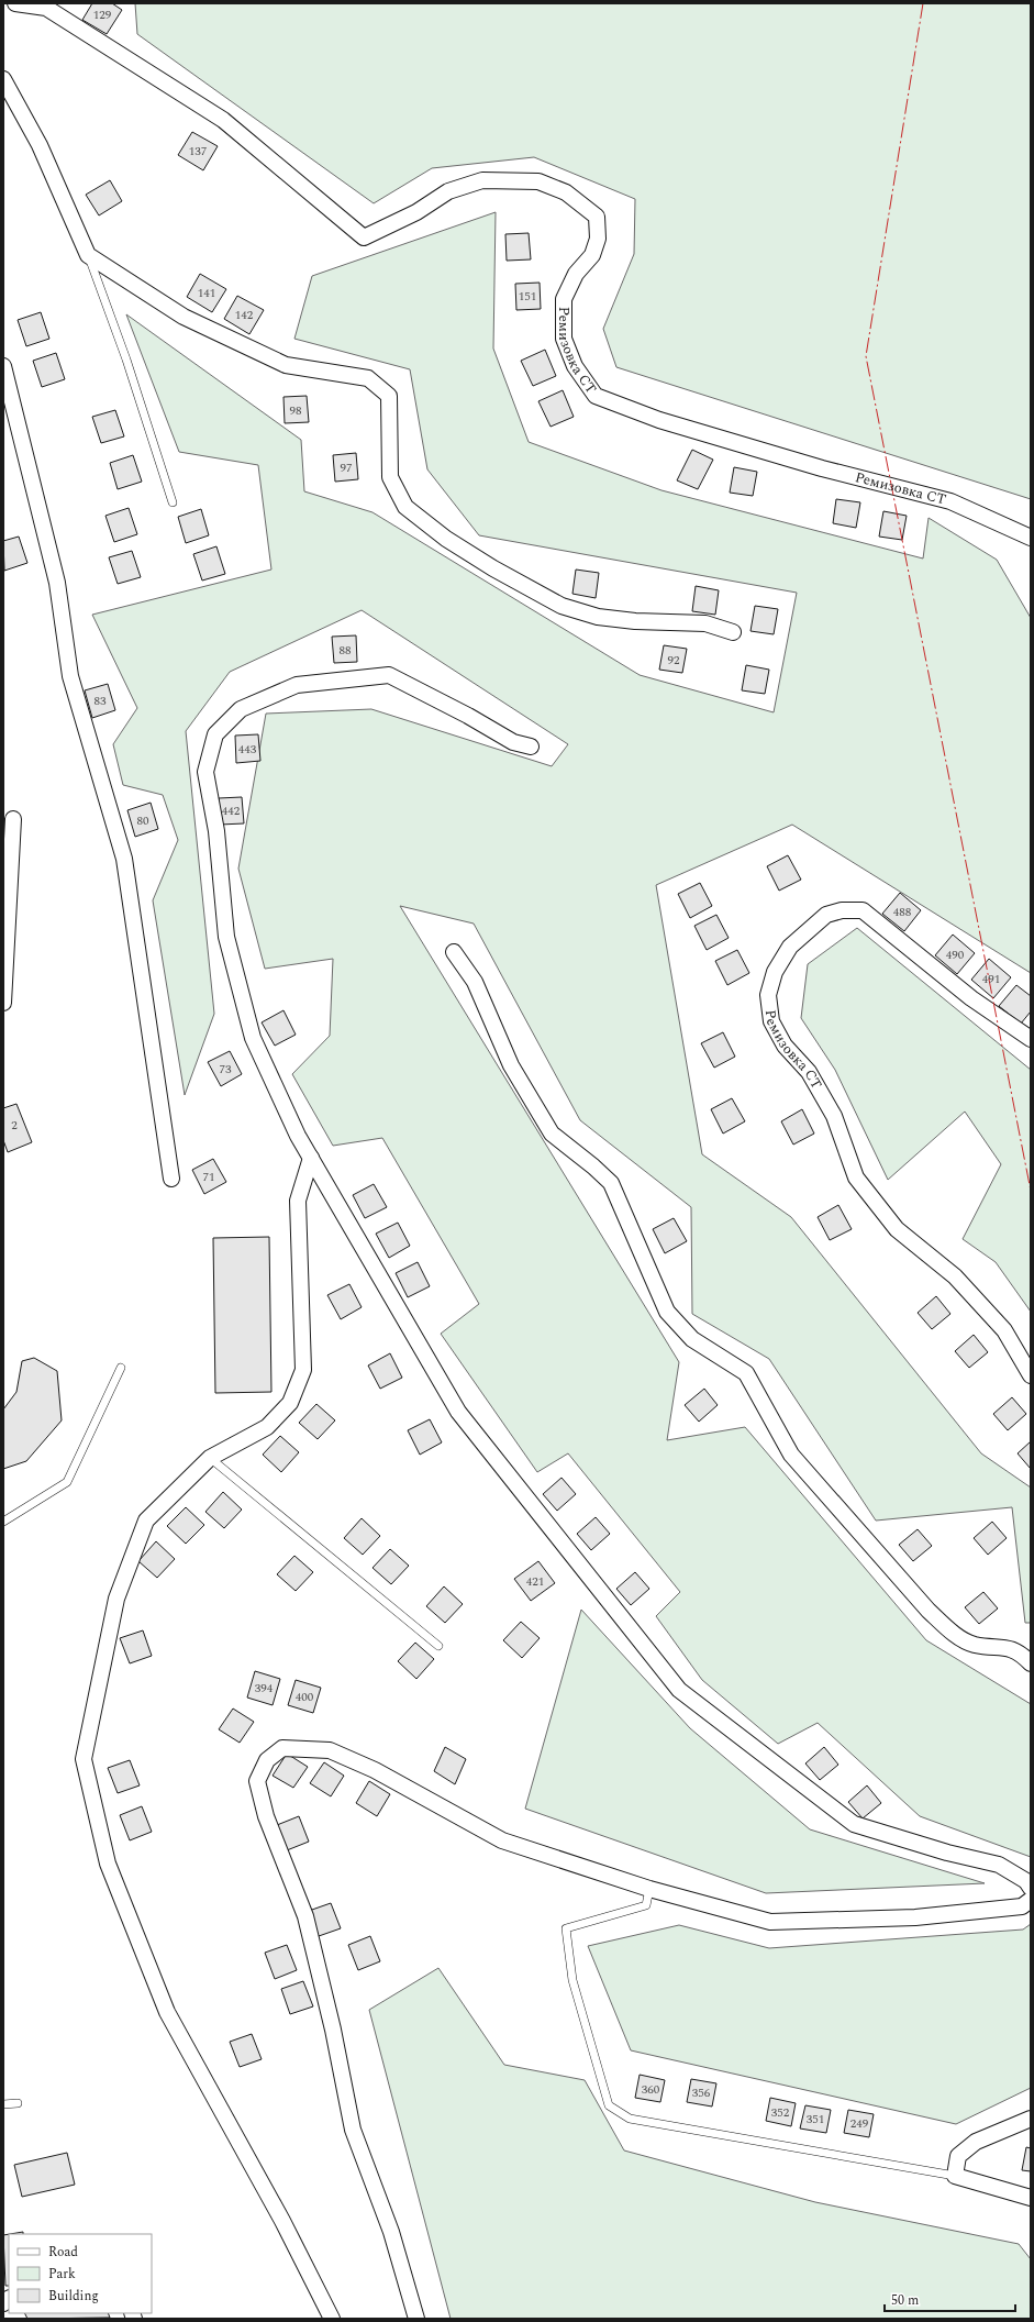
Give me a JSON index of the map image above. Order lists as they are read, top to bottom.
{
  "streets": {
    "street": ["Ремизовка СТ"]
  },
  "house_numbers": [
    "129",
    "137",
    "141",
    "151",
    "142",
    "98",
    "97",
    "88",
    "92",
    "83",
    "443",
    "442",
    "80",
    "488",
    "490",
    "491",
    "73",
    "2",
    "71",
    "421",
    "394",
    "400",
    "360",
    "356",
    "352",
    "351",
    "249"
  ],
  "legend": ["Road", "Park", "Building"],
  "scale_bar": "50 m"
}
